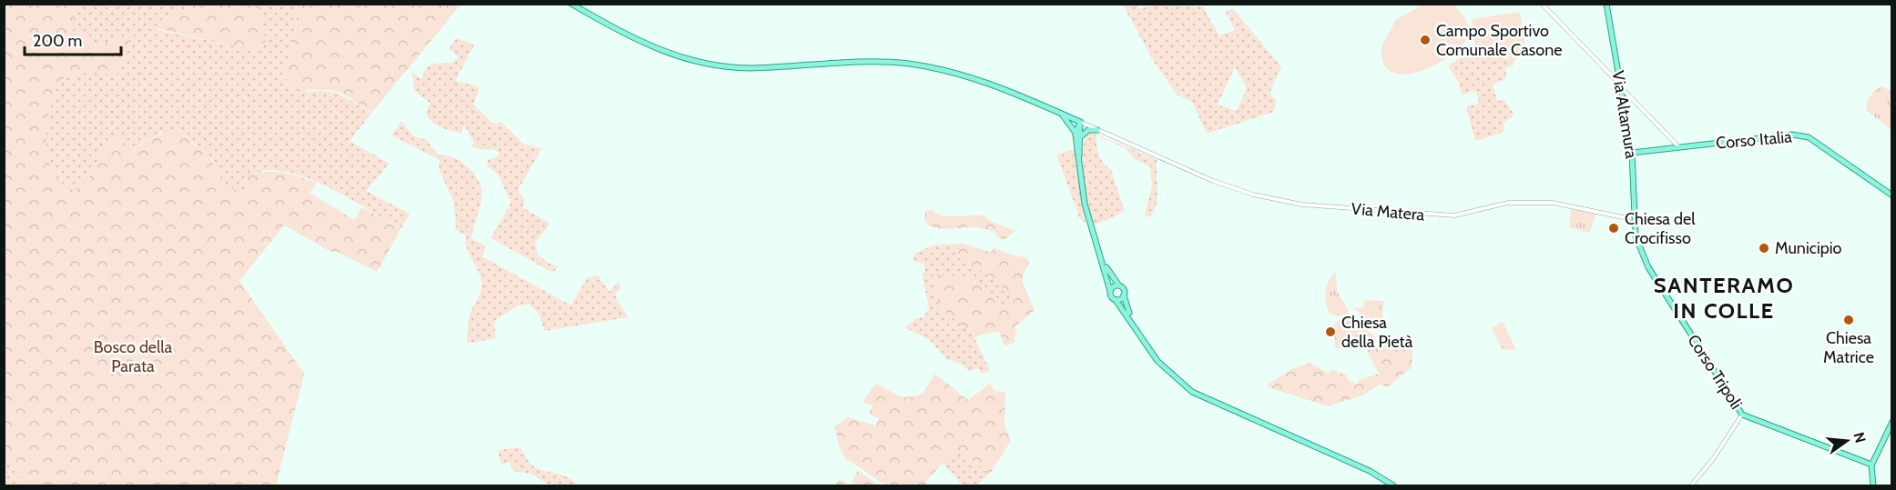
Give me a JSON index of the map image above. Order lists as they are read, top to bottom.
{
  "streets": {
    "main road": ["Via Altamura", "Corso Italia", "Corso Tripoli"],
    "street": ["Via Matera"]
  },
  "crossings": [
    ["Via Altamura", "Corso Italia"],
    ["Via Altamura", "Corso Tripoli"]
  ],
  "districts": ["SANTERAMO IN COLLE"],
  "parks": ["Bosco della Parata"],
  "places": [
    "Campo Sportivo Comunale Casone",
    "Chiesa del Crocifisso",
    "Municipio",
    "Chiesa Matrice",
    "Chiesa della Pietà"
  ],
  "scale_bar": "200 m",
  "north": "right"
}
